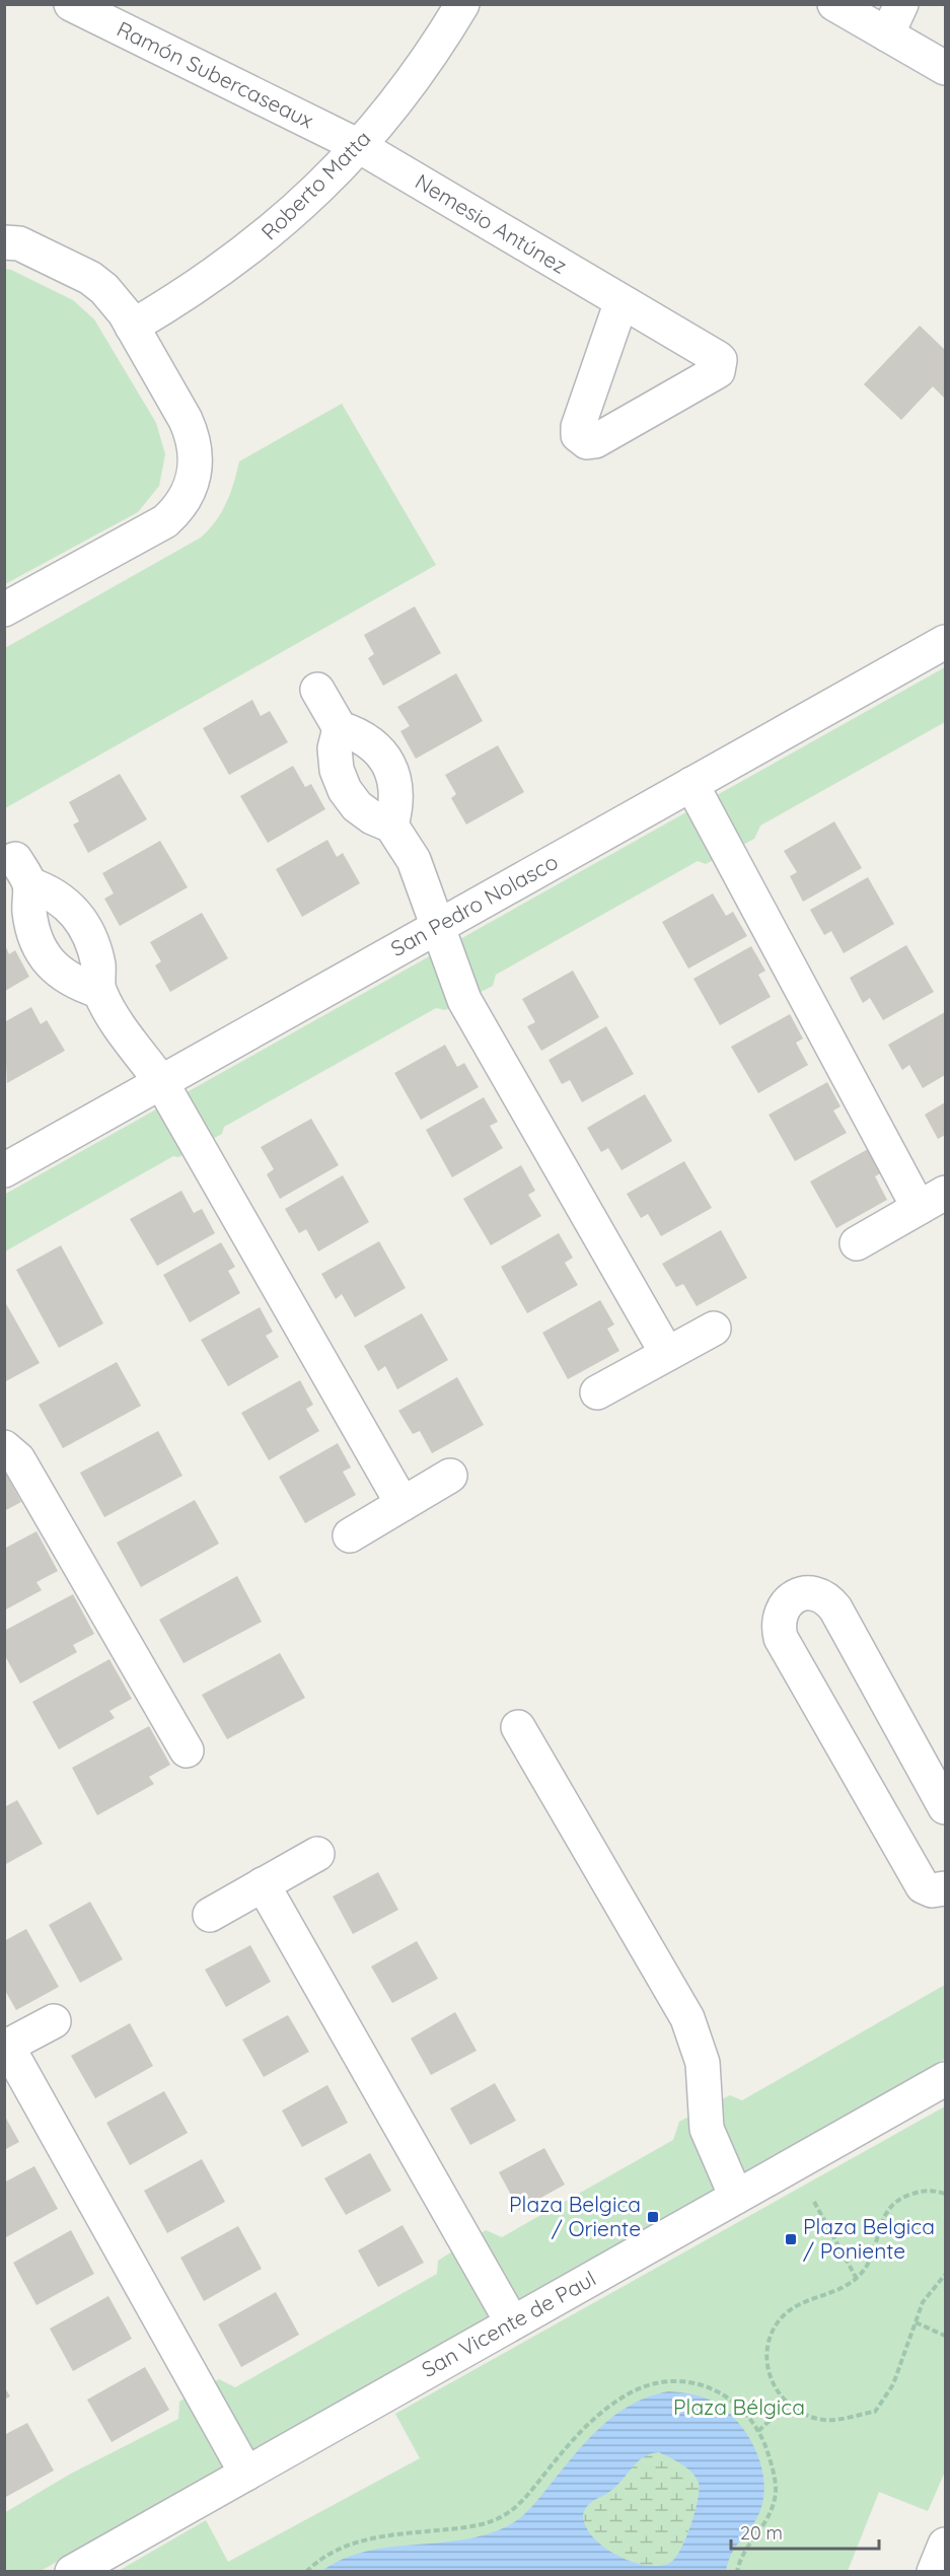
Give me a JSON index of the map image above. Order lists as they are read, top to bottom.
{
  "streets": {
    "street": [
      "Ramón Subercaseaux",
      "Roberto Matta",
      "Nemesio Antúnez",
      "San Pedro Nolasco",
      "San Vicente de Paul"
    ]
  },
  "crossings": [
    ["Ramón Subercaseaux", "Roberto Matta"],
    ["Ramón Subercaseaux", "Nemesio Antúnez"],
    ["Roberto Matta", "Nemesio Antúnez"]
  ],
  "parks": ["Plaza Bélgica"],
  "places": {
    "transit": ["Plaza Belgica / Oriente", "Plaza Belgica / Poniente"]
  },
  "scale_bar": "20 m"
}
